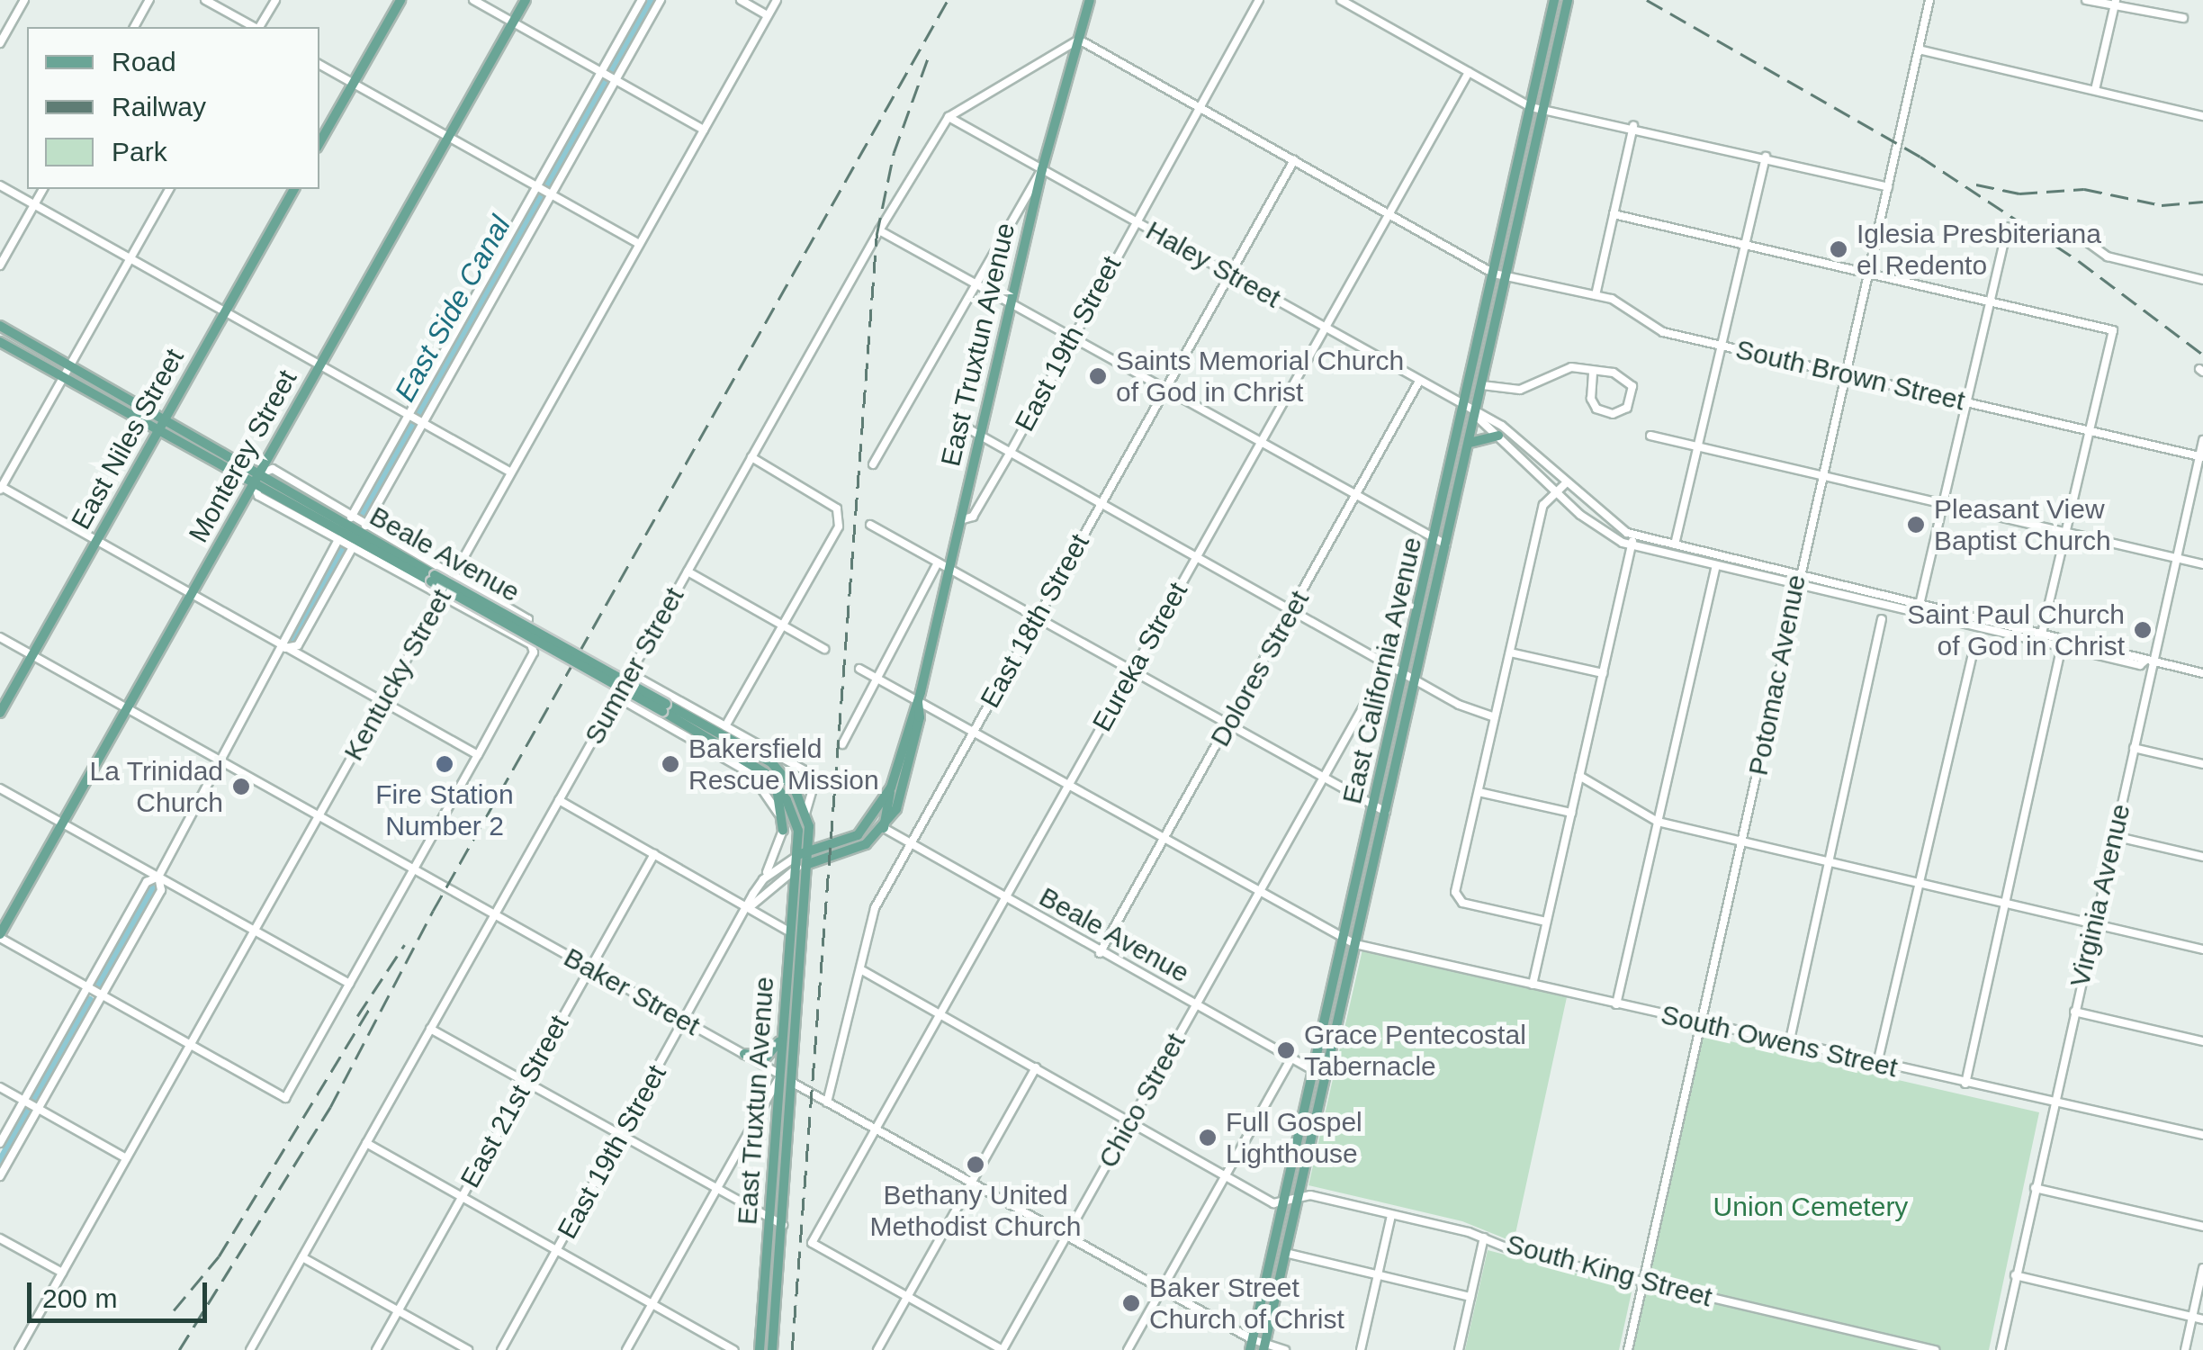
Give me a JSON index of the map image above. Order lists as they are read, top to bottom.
{
  "streets": {
    "main road": [
      "East Truxtun Avenue",
      "East Niles Street",
      "Monterey Street",
      "Beale Avenue",
      "East California Avenue"
    ],
    "street": [
      "Haley Street",
      "East 19th Street",
      "South Brown Street",
      "East 18th Street",
      "Eureka Street",
      "Sumner Street",
      "Dolores Street",
      "Kentucky Street",
      "Potomac Avenue",
      "Virginia Avenue",
      "Baker Street",
      "South Owens Street",
      "Chico Street",
      "East 21st Street",
      "South King Street"
    ]
  },
  "crossings": [
    ["Haley Street", "East 19th Street"],
    ["Haley Street", "East Truxtun Avenue"],
    ["Haley Street", "East 18th Street"],
    ["Haley Street", "Eureka Street"],
    ["Haley Street", "Sumner Street"],
    ["Haley Street", "Dolores Street"],
    ["Haley Street", "East California Avenue"],
    ["East 19th Street", "East Truxtun Avenue"],
    ["East 19th Street", "Beale Avenue"],
    ["East 19th Street", "Baker Street"],
    ["East Truxtun Avenue", "Beale Avenue"],
    ["East Truxtun Avenue", "Sumner Street"],
    ["East Truxtun Avenue", "Baker Street"],
    ["East Truxtun Avenue", "South Owens Street"],
    ["South Brown Street", "East California Avenue"],
    ["South Brown Street", "Potomac Avenue"],
    ["South Brown Street", "Virginia Avenue"],
    ["East Niles Street", "Beale Avenue"],
    ["East Niles Street", "Baker Street"],
    ["Monterey Street", "Beale Avenue"],
    ["Monterey Street", "Baker Street"],
    ["Beale Avenue", "East 18th Street"],
    ["Beale Avenue", "Eureka Street"],
    ["Beale Avenue", "Dolores Street"],
    ["Beale Avenue", "East California Avenue"],
    ["Beale Avenue", "Chico Street"],
    ["East 18th Street", "Baker Street"],
    ["East 18th Street", "South Owens Street"],
    ["Eureka Street", "Baker Street"],
    ["Eureka Street", "South Owens Street"],
    ["Sumner Street", "Baker Street"],
    ["Dolores Street", "South Owens Street"],
    ["East California Avenue", "Baker Street"],
    ["East California Avenue", "South Owens Street"],
    ["East California Avenue", "South King Street"],
    ["Kentucky Street", "Baker Street"],
    ["Potomac Avenue", "South Owens Street"],
    ["Potomac Avenue", "South King Street"],
    ["Virginia Avenue", "South Owens Street"],
    ["Baker Street", "Chico Street"],
    ["Baker Street", "East 21st Street"],
    ["South Owens Street", "Chico Street"]
  ],
  "water": ["East Side Canal"],
  "parks": ["Union Cemetery"],
  "places": [
    "Iglesia Presbiteriana el Redento",
    "Saints Memorial Church of God in Christ",
    "Pleasant View Baptist Church",
    "Saint Paul Church of God in Christ",
    "Fire Station Number 2",
    "Bakersfield Rescue Mission",
    "La Trinidad Church",
    "Grace Pentecostal Tabernacle",
    "Full Gospel Lighthouse",
    "Bethany United Methodist Church",
    "Baker Street Church of Christ"
  ],
  "legend": ["Road", "Railway", "Park"],
  "scale_bar": "200 m"
}
